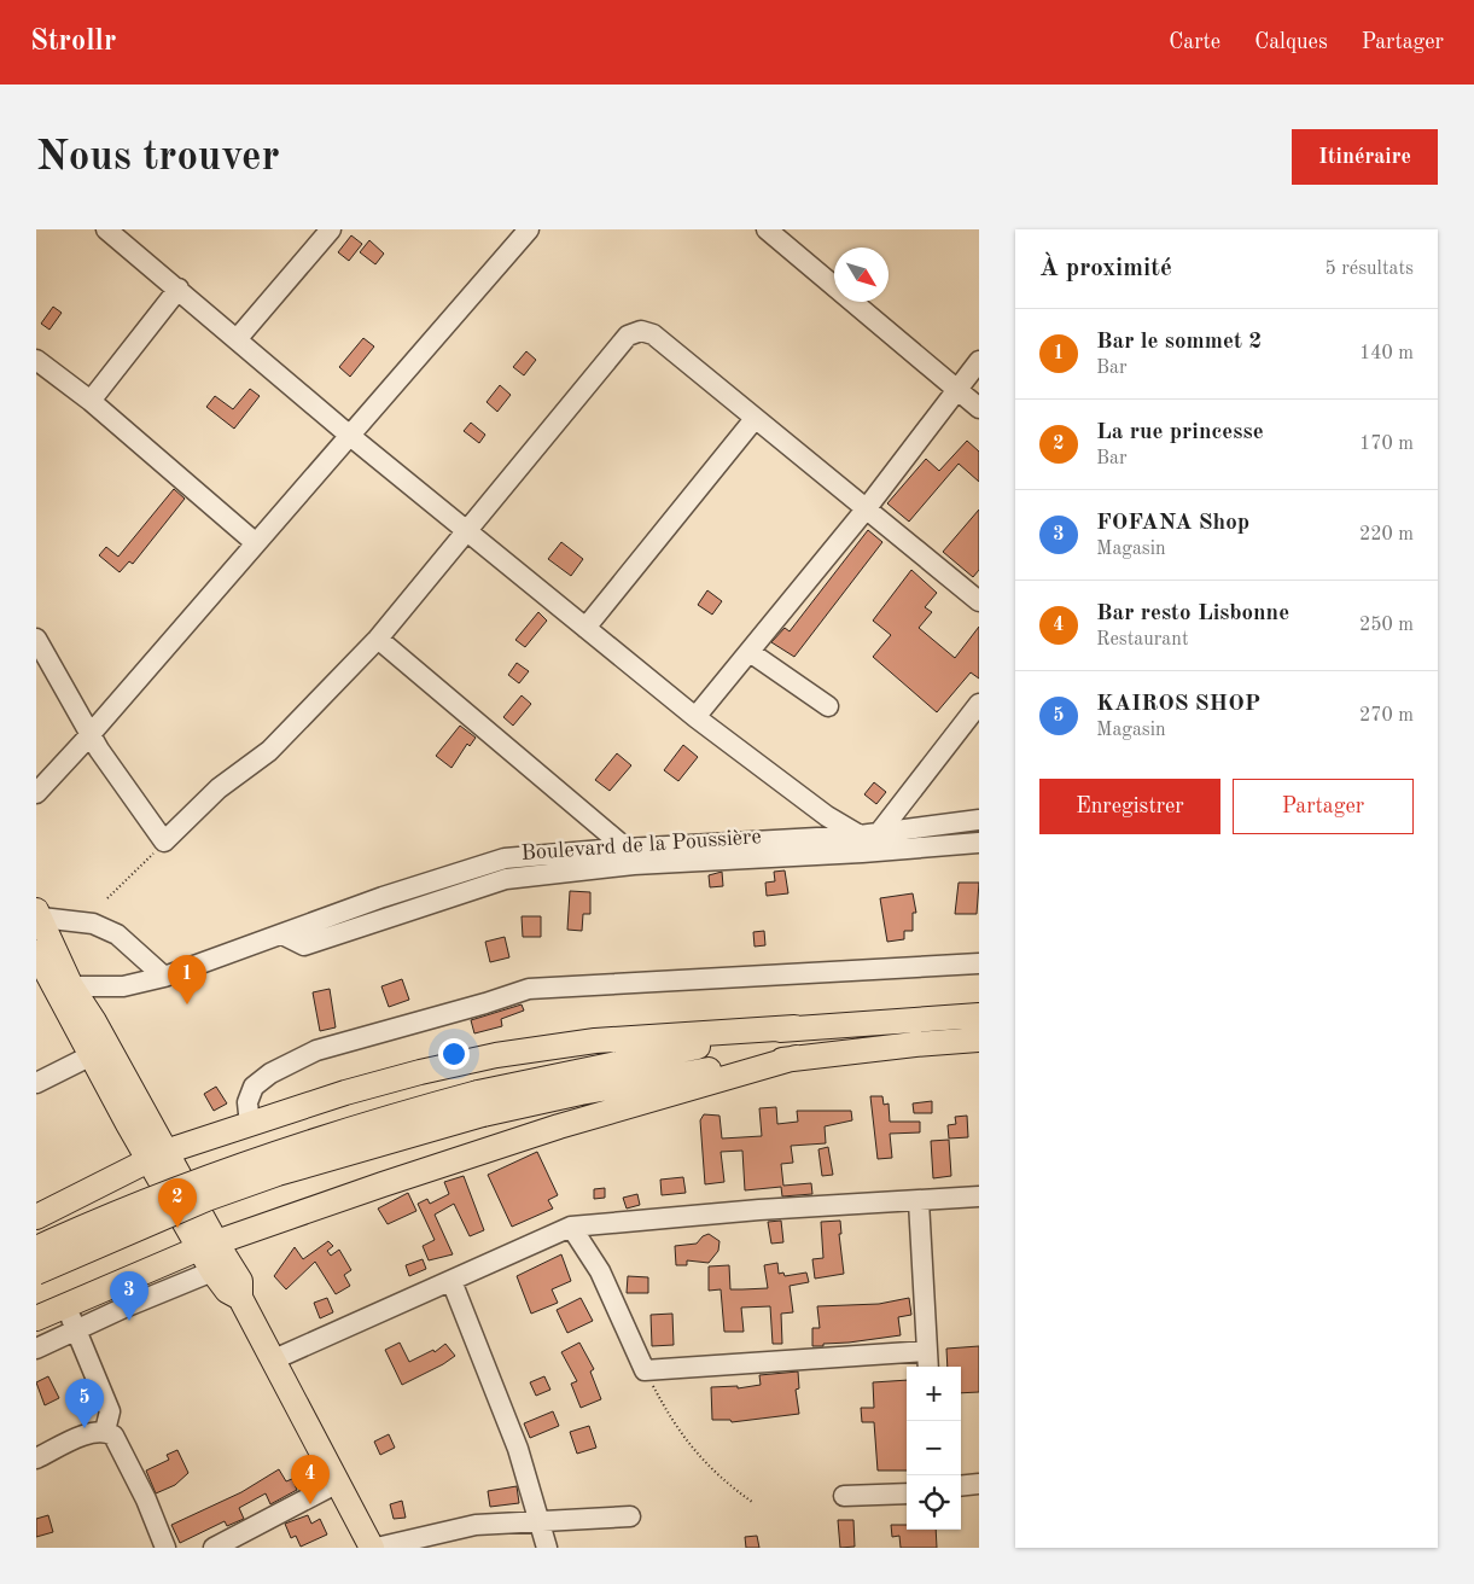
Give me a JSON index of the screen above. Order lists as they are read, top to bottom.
{
  "streets": {
    "street": ["Boulevard de la Poussière"]
  },
  "north": "bottom right",
  "page": {
    "header": "Strollr",
    "nav": ["Carte", "Calques", "Partager"],
    "buttons": [
      "Itinéraire",
      ["Enregistrer", "Partager"]
    ],
    "title": "Nous trouver",
    "heading": ["À proximité", "5 résultats"],
    "list": [
      {
        "mark": "1",
        "name": "Bar le sommet 2",
        "note": "Bar",
        "value": "140 m"
      },
      {
        "mark": "2",
        "name": "La rue princesse",
        "note": "Bar",
        "value": "170 m"
      },
      {
        "mark": "3",
        "name": "FOFANA Shop",
        "note": "Magasin",
        "value": "220 m"
      },
      {
        "mark": "4",
        "name": "Bar resto Lisbonne",
        "note": "Restaurant",
        "value": "250 m"
      },
      {
        "mark": "5",
        "name": "KAIROS SHOP",
        "note": "Magasin",
        "value": "270 m"
      }
    ],
    "pins": [
      "1",
      "2",
      "3",
      "5",
      "4"
    ],
    "map_buttons": ["+", "−"]
  }
}
